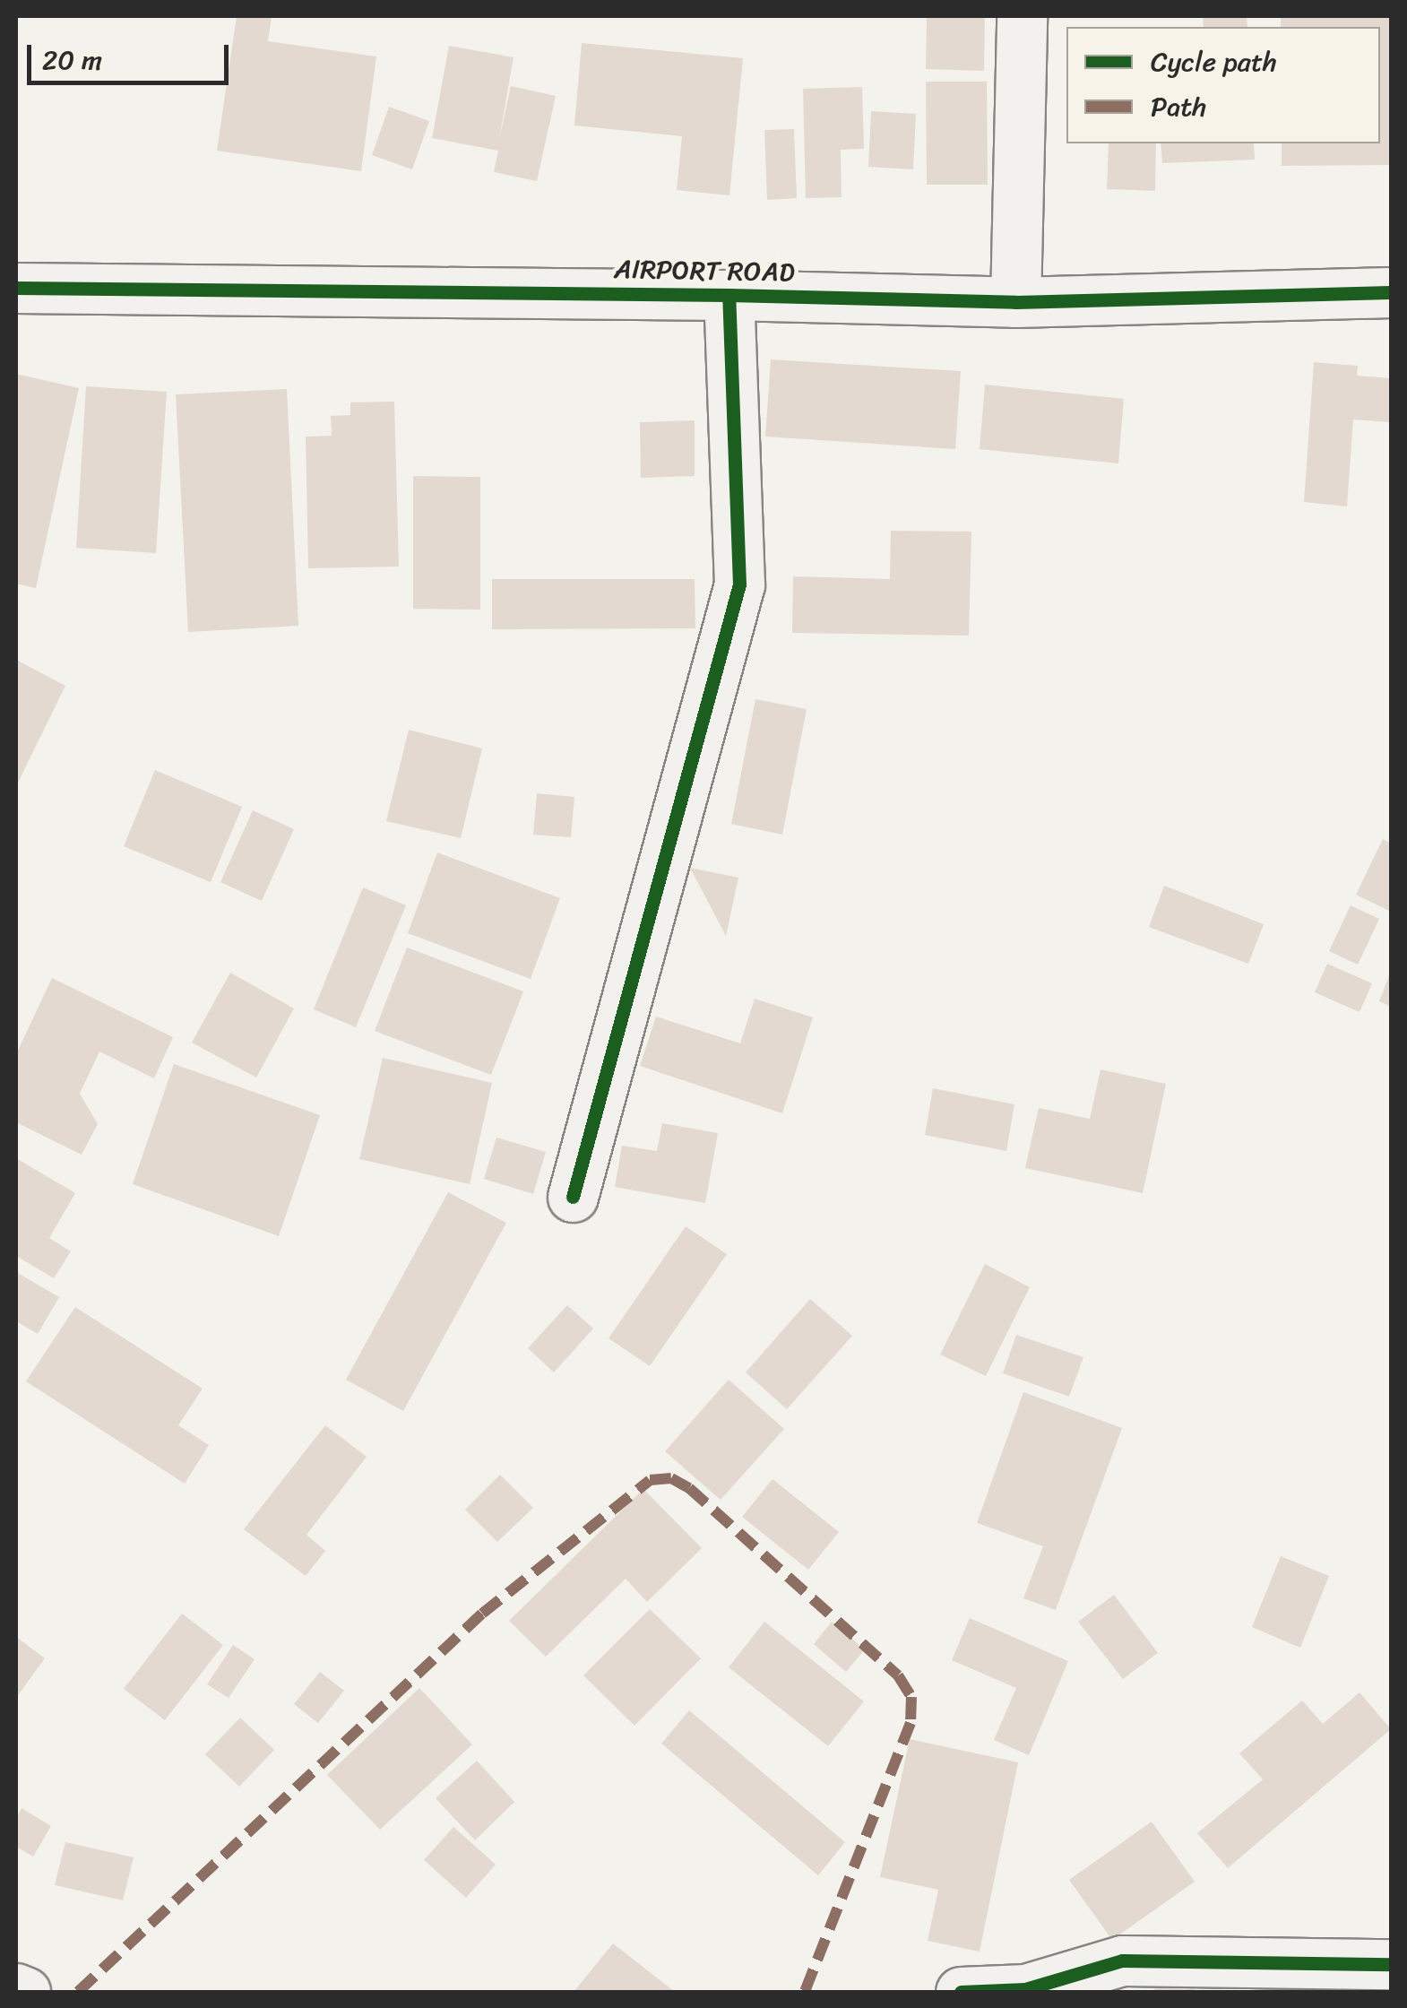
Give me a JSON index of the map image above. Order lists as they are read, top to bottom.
{
  "streets": {
    "street": ["AIRPORT ROAD"]
  },
  "legend": ["Cycle path", "Path"],
  "scale_bar": "20 m"
}
